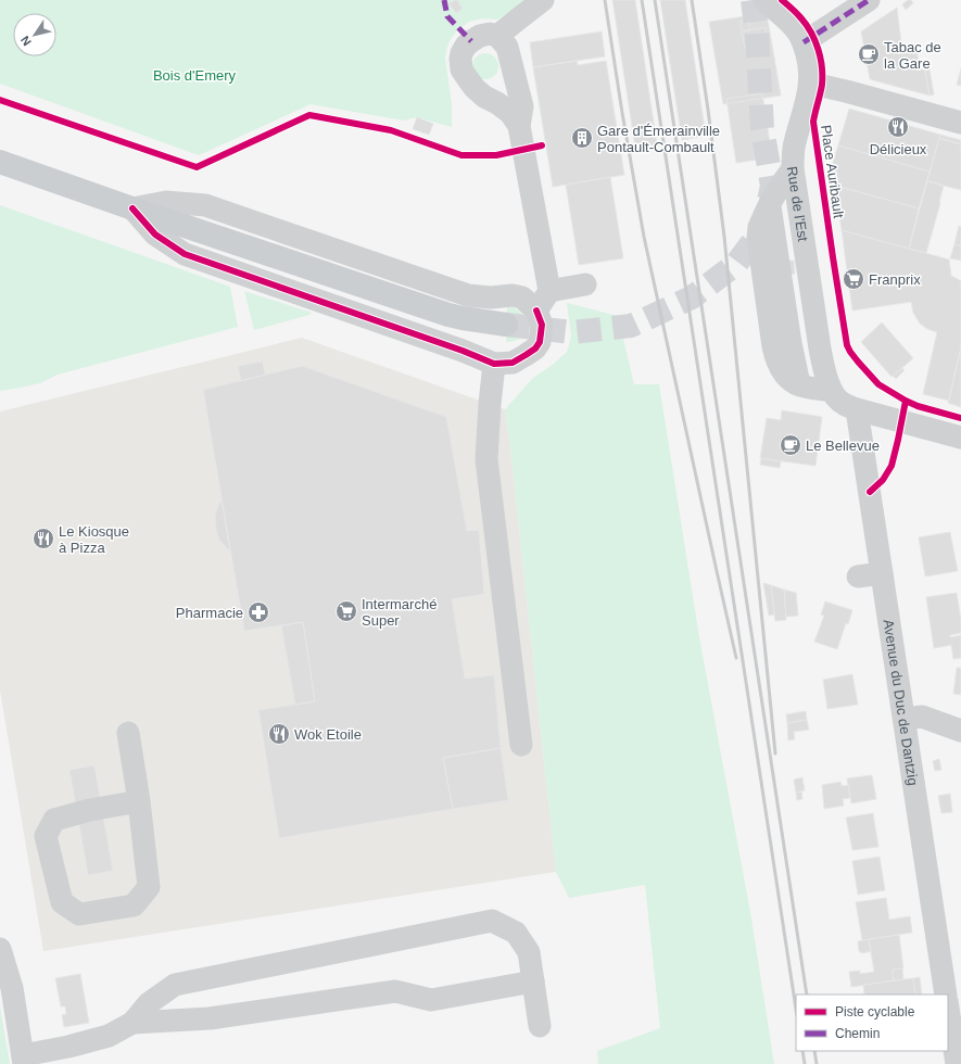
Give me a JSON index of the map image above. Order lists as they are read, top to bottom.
{
  "streets": {
    "street": ["Rue de l'Est", "Avenue du Duc de Dantzig"],
    "cycle path": ["Place Auribault"]
  },
  "crossings": [
    ["Rue de l'Est", "Avenue du Duc de Dantzig"]
  ],
  "parks": ["Bois d'Emery"],
  "places": {
    "cafe": ["Tabac de la Gare", "Le Bellevue"],
    "restaurant": ["Délicieux", "Le Kiosque à Pizza", "Wok Etoile"],
    "building": ["Gare d'Émerainville Pontault-Combault"],
    "supermarket": ["Franprix", "Intermarché Super"],
    "pharmacy": ["Pharmacie"]
  },
  "legend": ["Piste cyclable", "Chemin"],
  "north": "bottom left"
}
